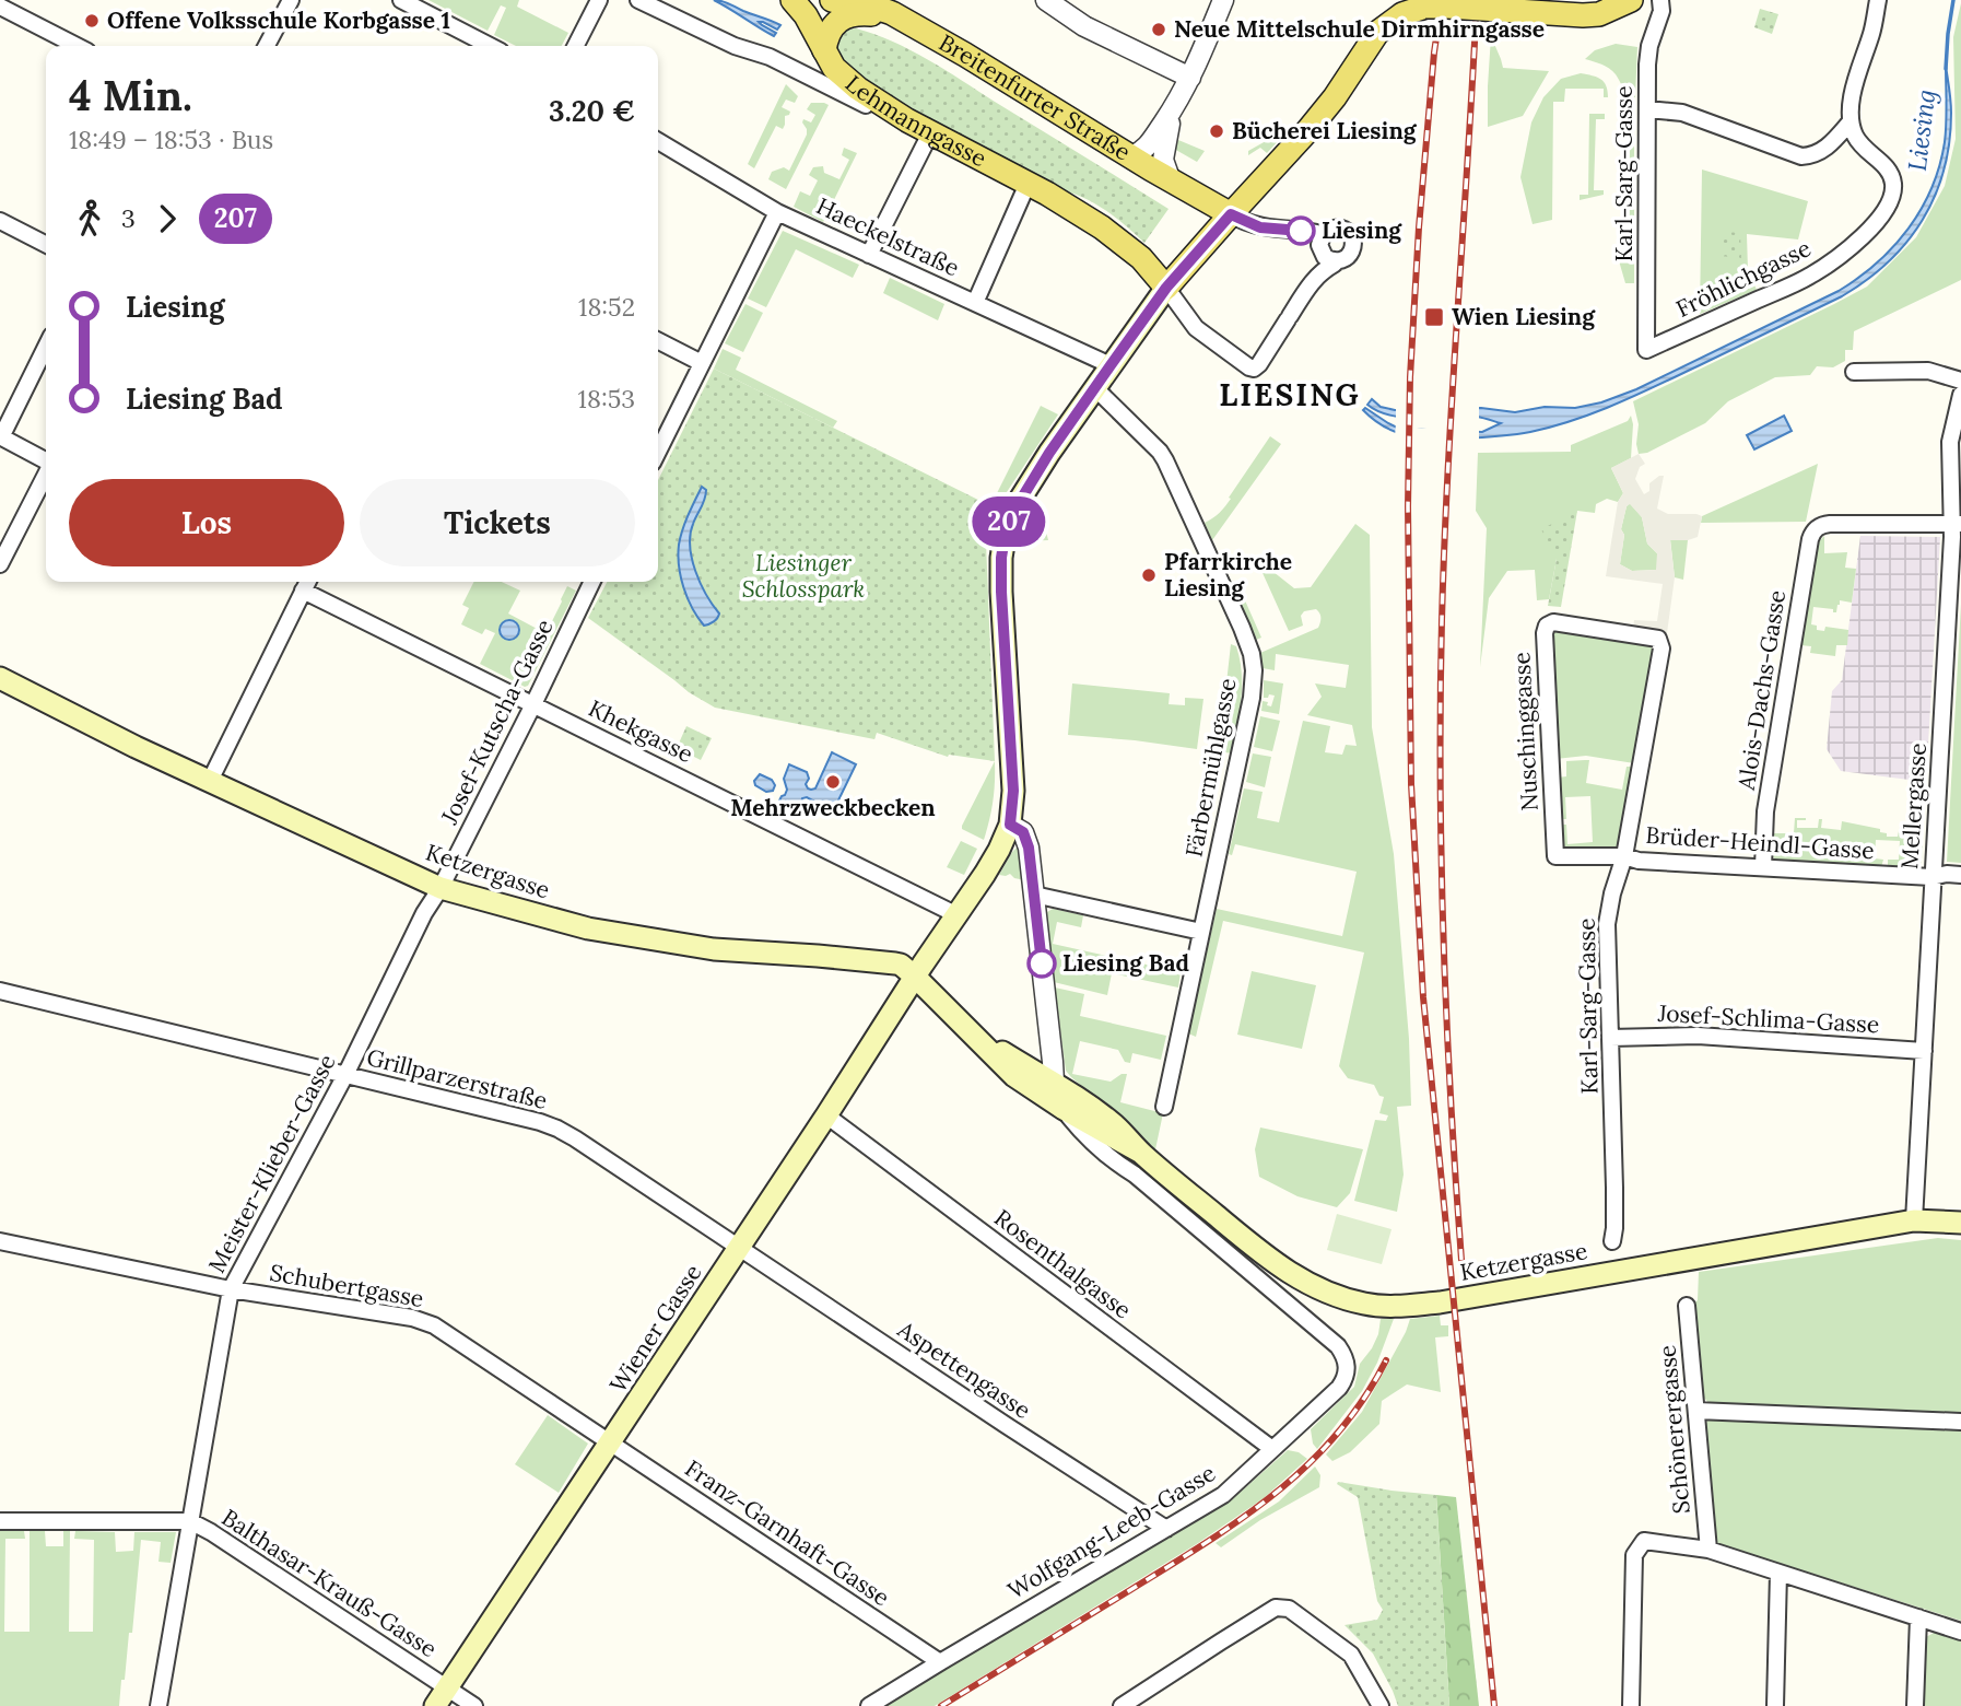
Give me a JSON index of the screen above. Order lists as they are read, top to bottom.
{
  "streets": {
    "main road": [
      "Breitenfurter Straße",
      "Lehmanngasse",
      "Ketzergasse",
      "Wiener Gasse"
    ],
    "street": [
      "Karl-Sarg-Gasse",
      "Haeckelstraße",
      "Fröhlichgasse",
      "Alois-Dachs-Gasse",
      "Josef-Kutscha-Gasse",
      "Khekgasse",
      "Nuschinggasse",
      "Färbermühlgasse",
      "Mellergasse",
      "Brüder-Heindl-Gasse",
      "Josef-Schlima-Gasse",
      "Grillparzerstraße",
      "Meister-Klieber-Gasse",
      "Rosenthalgasse",
      "Schubertgasse",
      "Aspettengasse",
      "Schönerergasse",
      "Wolfgang-Leeb-Gasse",
      "Franz-Garnhaft-Gasse",
      "Balthasar-Krauß-Gasse"
    ]
  },
  "crossings": [
    ["Karl-Sarg-Gasse", "Fröhlichgasse"],
    ["Karl-Sarg-Gasse", "Nuschinggasse"],
    ["Karl-Sarg-Gasse", "Brüder-Heindl-Gasse"],
    ["Karl-Sarg-Gasse", "Josef-Schlima-Gasse"],
    ["Alois-Dachs-Gasse", "Mellergasse"],
    ["Alois-Dachs-Gasse", "Brüder-Heindl-Gasse"],
    ["Josef-Kutscha-Gasse", "Khekgasse"],
    ["Josef-Kutscha-Gasse", "Ketzergasse"],
    ["Josef-Kutscha-Gasse", "Meister-Klieber-Gasse"],
    ["Khekgasse", "Wiener Gasse"],
    ["Nuschinggasse", "Brüder-Heindl-Gasse"],
    ["Mellergasse", "Brüder-Heindl-Gasse"],
    ["Mellergasse", "Ketzergasse"],
    ["Mellergasse", "Josef-Schlima-Gasse"],
    ["Ketzergasse", "Meister-Klieber-Gasse"],
    ["Ketzergasse", "Wiener Gasse"],
    ["Ketzergasse", "Wolfgang-Leeb-Gasse"],
    ["Grillparzerstraße", "Meister-Klieber-Gasse"],
    ["Grillparzerstraße", "Wiener Gasse"],
    ["Grillparzerstraße", "Aspettengasse"],
    ["Meister-Klieber-Gasse", "Schubertgasse"],
    ["Meister-Klieber-Gasse", "Balthasar-Krauß-Gasse"],
    ["Rosenthalgasse", "Wiener Gasse"],
    ["Rosenthalgasse", "Wolfgang-Leeb-Gasse"],
    ["Schubertgasse", "Wiener Gasse"],
    ["Schubertgasse", "Franz-Garnhaft-Gasse"],
    ["Wiener Gasse", "Aspettengasse"],
    ["Wiener Gasse", "Franz-Garnhaft-Gasse"],
    ["Wiener Gasse", "Balthasar-Krauß-Gasse"],
    ["Aspettengasse", "Wolfgang-Leeb-Gasse"],
    ["Wolfgang-Leeb-Gasse", "Franz-Garnhaft-Gasse"]
  ],
  "districts": ["LIESING"],
  "water": ["Liesing"],
  "parks": ["Liesinger Schlosspark"],
  "places": {
    "other": [
      "Offene Volksschule Korbgasse 1",
      "Neue Mittelschule Dirmhirngasse",
      "Bücherei Liesing",
      "Liesing",
      "Pfarrkirche Liesing",
      "Mehrzweckbecken",
      "Liesing Bad"
    ],
    "transit": ["Wien Liesing"]
  },
  "lines": ["bus line 207"],
  "page": {
    "on_map": "207",
    "heading": ["4 Min.", "18:49 – 18:53 · Bus", "3.20 €"],
    "legs": ["3", "207"],
    "list": [
      {
        "name": "Liesing",
        "value": "18:52"
      },
      {
        "name": "Liesing Bad",
        "value": "18:53"
      }
    ],
    "buttons": ["Los", "Tickets"]
  }
}
